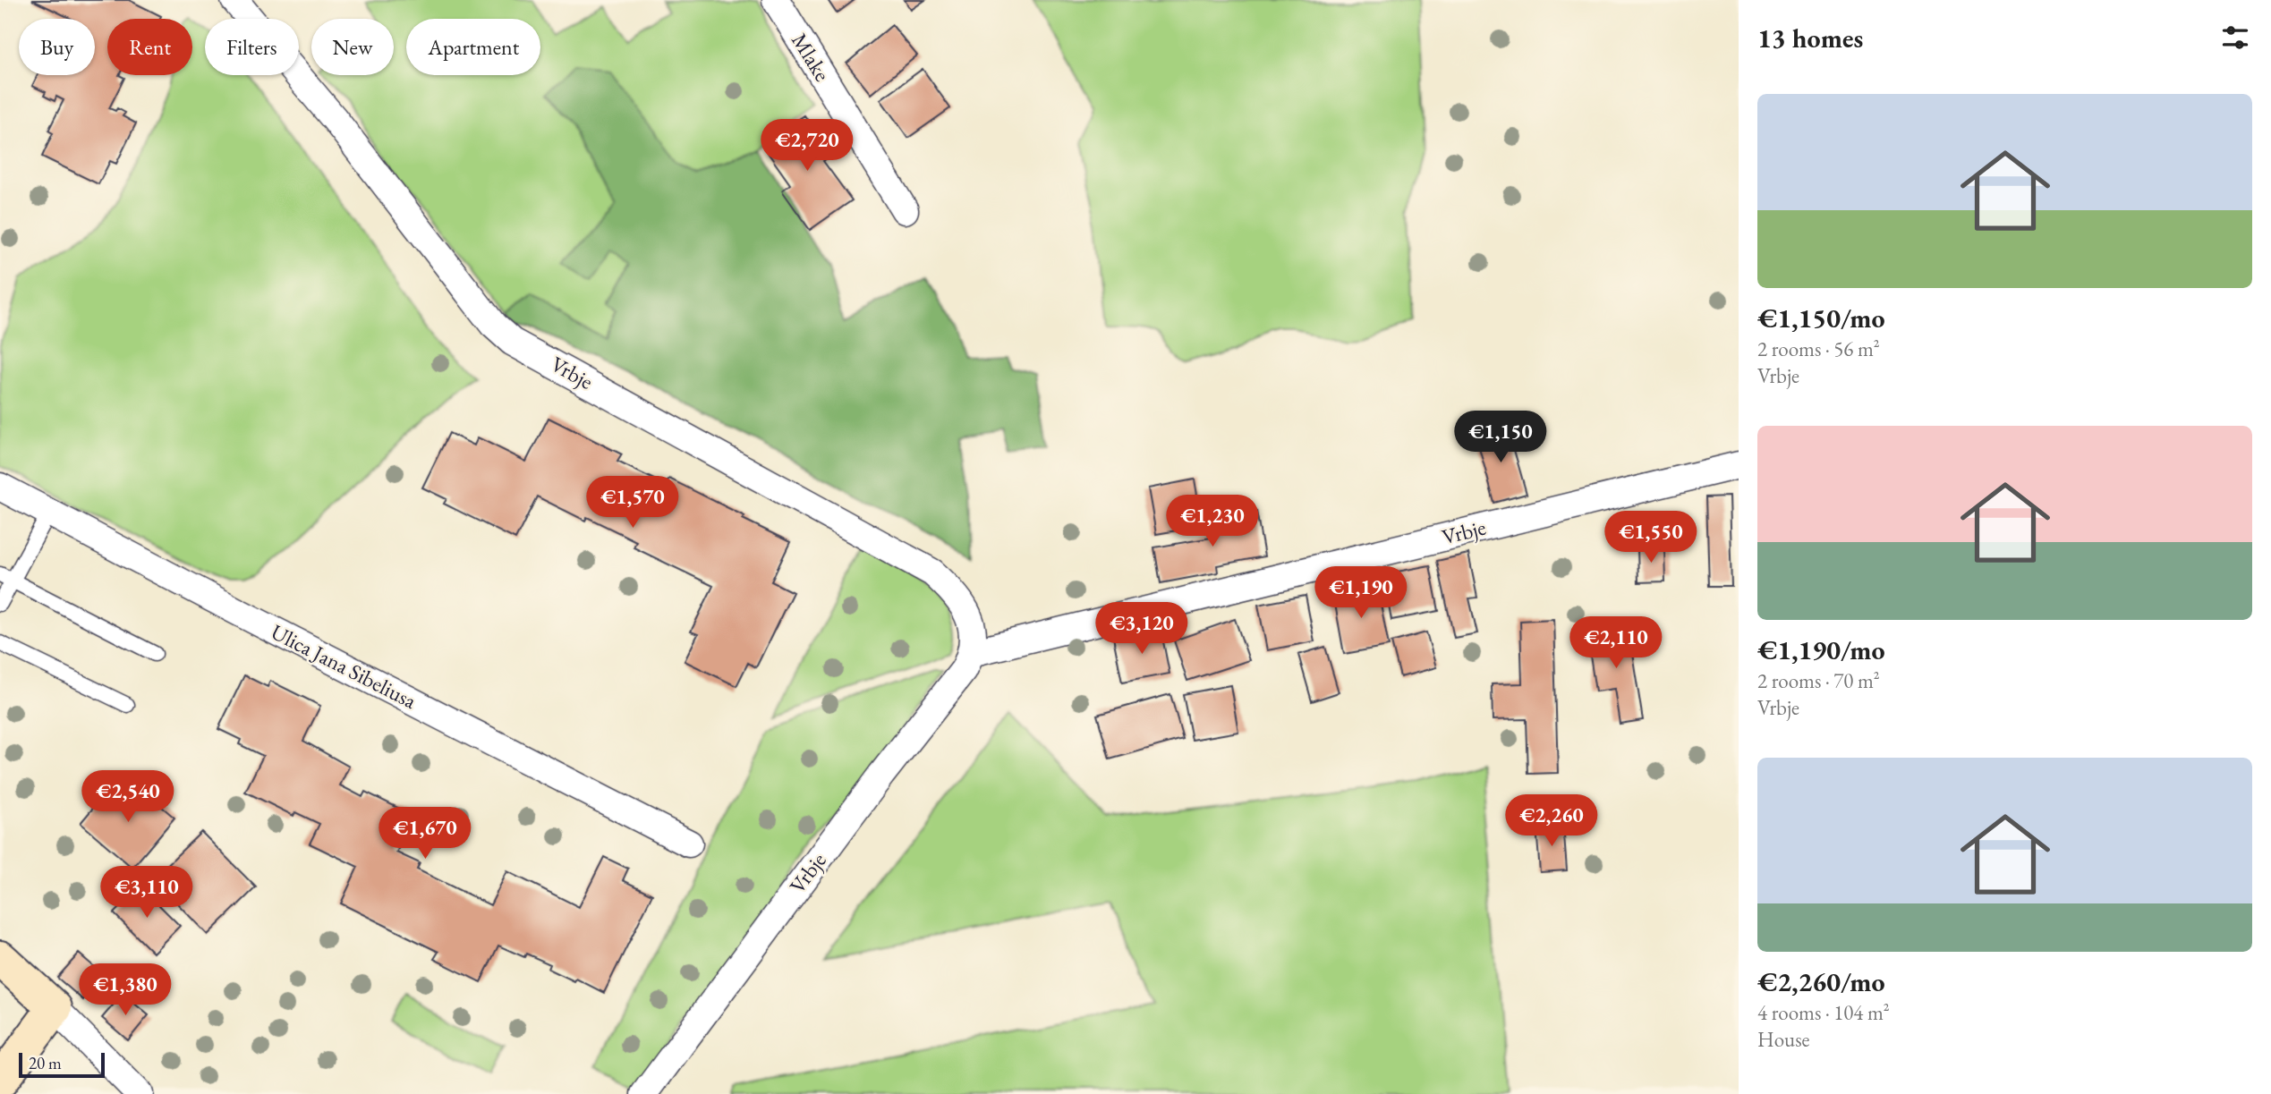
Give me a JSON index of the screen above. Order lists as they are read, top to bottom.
{
  "streets": {
    "street": ["Mlake", "Vrbje", "Ulica Jana Sibeliusa"]
  },
  "scale_bar": "20 m",
  "page": {
    "heading": "13 homes",
    "chip": [
      "Buy",
      "Rent",
      "Filters",
      "New",
      "Apartment"
    ],
    "list": [
      {
        "name": "€1,150/mo",
        "note": "2 rooms · 56 m² · Vrbje"
      },
      {
        "name": "€1,190/mo",
        "note": "2 rooms · 70 m² · Vrbje"
      },
      {
        "name": "€2,260/mo",
        "note": "4 rooms · 104 m² · House"
      }
    ],
    "price": [
      "€2,720",
      "€1,150",
      "€1,570",
      "€1,230",
      "€1,550",
      "€1,190",
      "€3,120",
      "€2,110",
      "€2,540",
      "€2,260",
      "€1,670",
      "€3,110",
      "€1,380"
    ],
    "scale": "20 m"
  }
}
